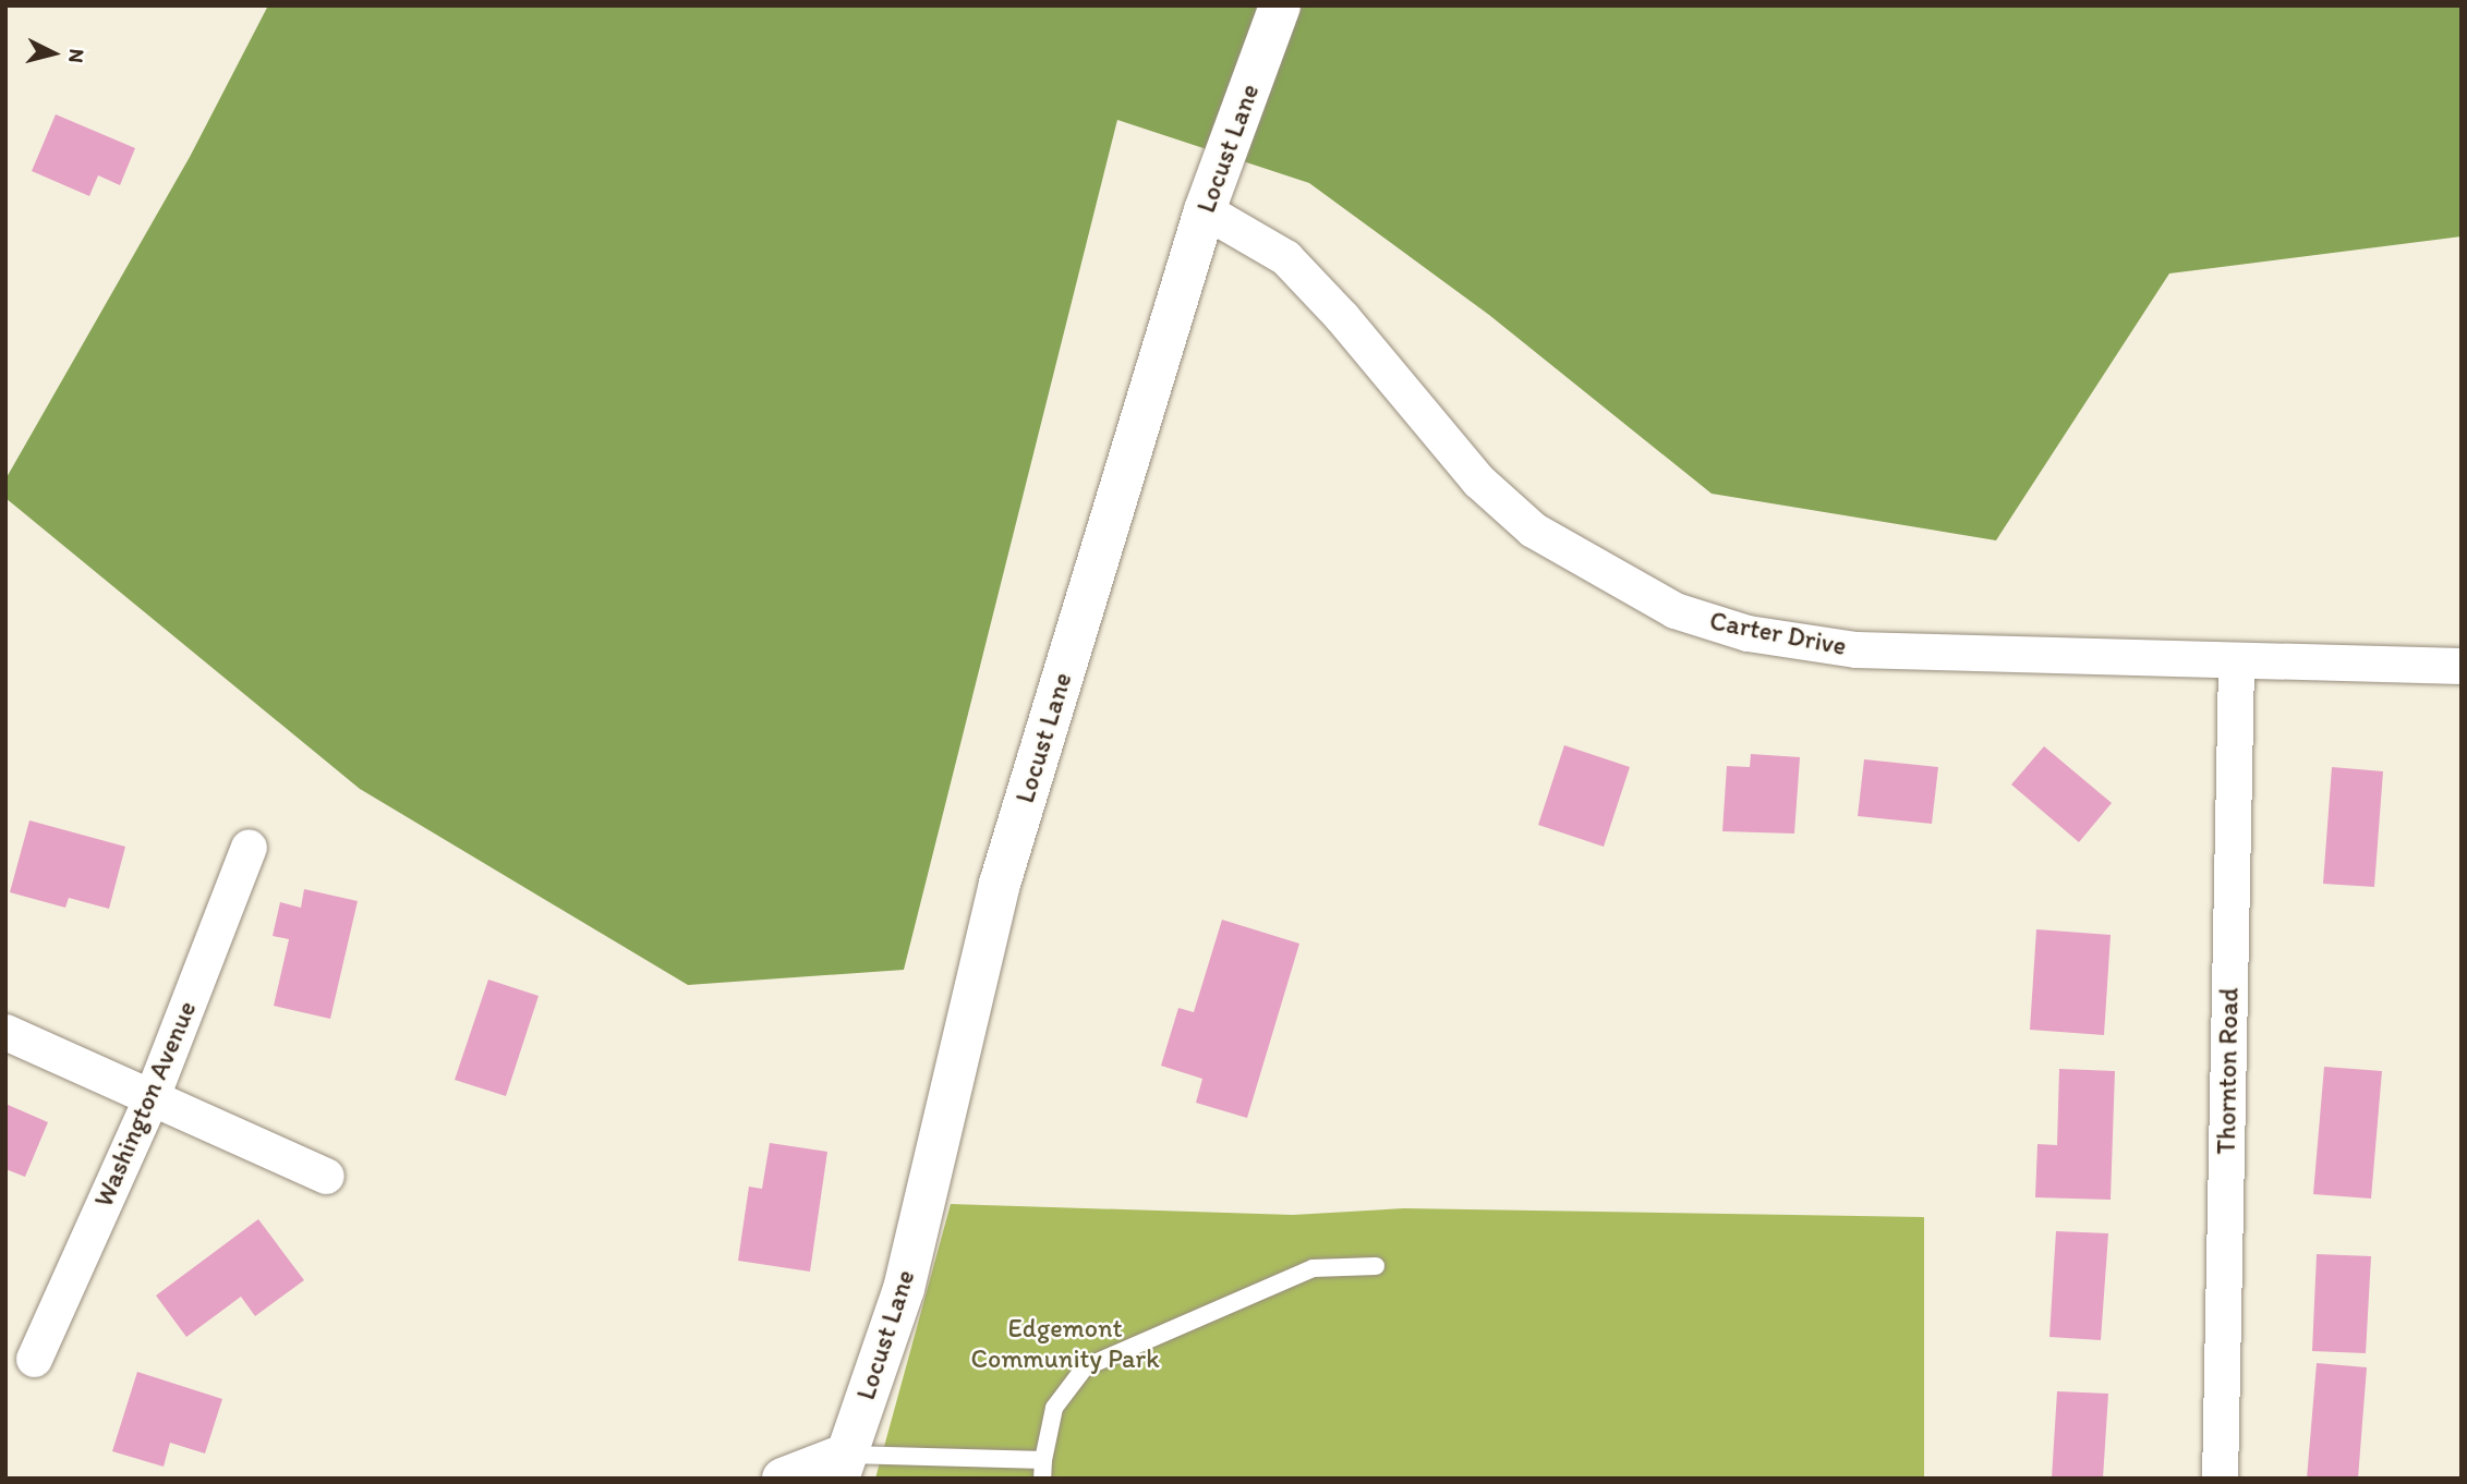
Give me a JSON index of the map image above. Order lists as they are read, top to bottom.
{
  "streets": {
    "street": [
      "Locust Lane",
      "Carter Drive",
      "Thornton Road",
      "Washington Avenue"
    ]
  },
  "crossings": [
    ["Locust Lane", "Carter Drive"],
    ["Carter Drive", "Thornton Road"]
  ],
  "parks": ["Edgemont Community Park"],
  "north": "right"
}
